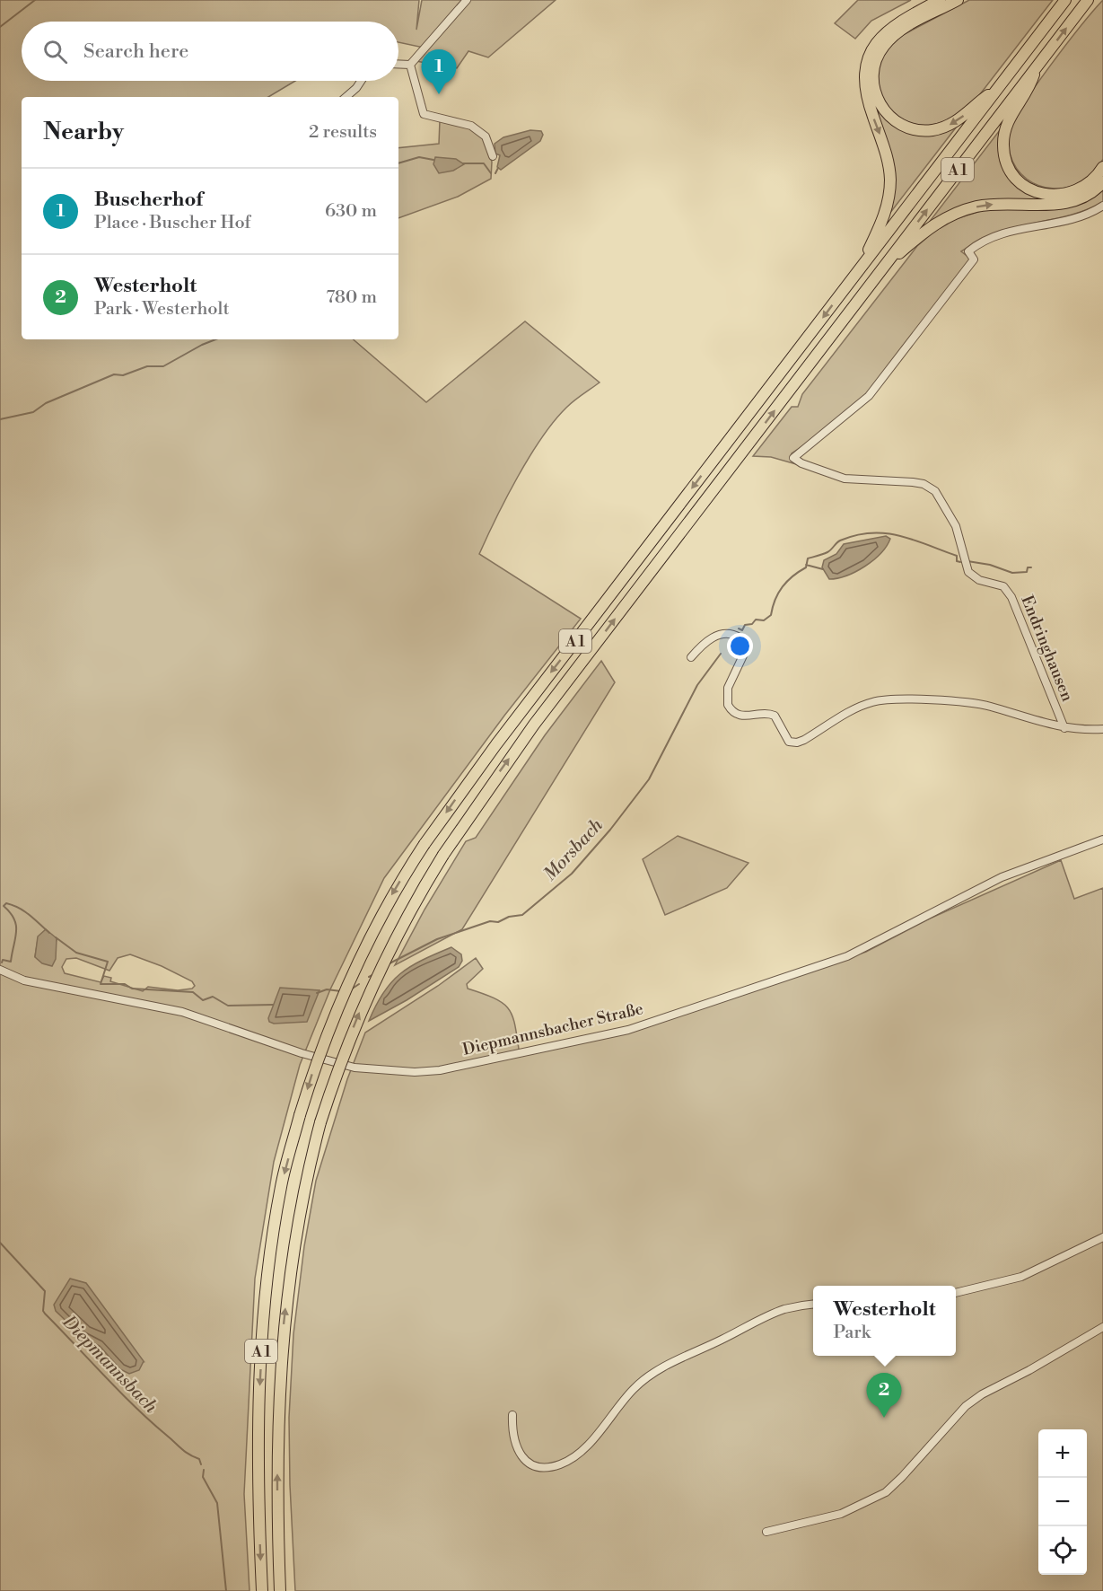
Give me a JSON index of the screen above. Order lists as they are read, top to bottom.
{
  "streets": {
    "highway": ["A 1"],
    "street": ["Endringhausen", "Diepmannsbacher Straße"]
  },
  "water": ["Morsbach", "Diepmannsbach"],
  "page": {
    "search": "Search here",
    "pins": ["1", "2"],
    "heading": ["Nearby", "2 results"],
    "list": [
      {
        "mark": "1",
        "name": "Buscherhof",
        "note": "Place · Buscher Hof",
        "value": "630 m"
      },
      {
        "mark": "2",
        "name": "Westerholt",
        "note": "Park · Westerholt",
        "value": "780 m"
      }
    ],
    "popup": ["Westerholt", "Park"],
    "map_buttons": ["+", "−"]
  }
}
